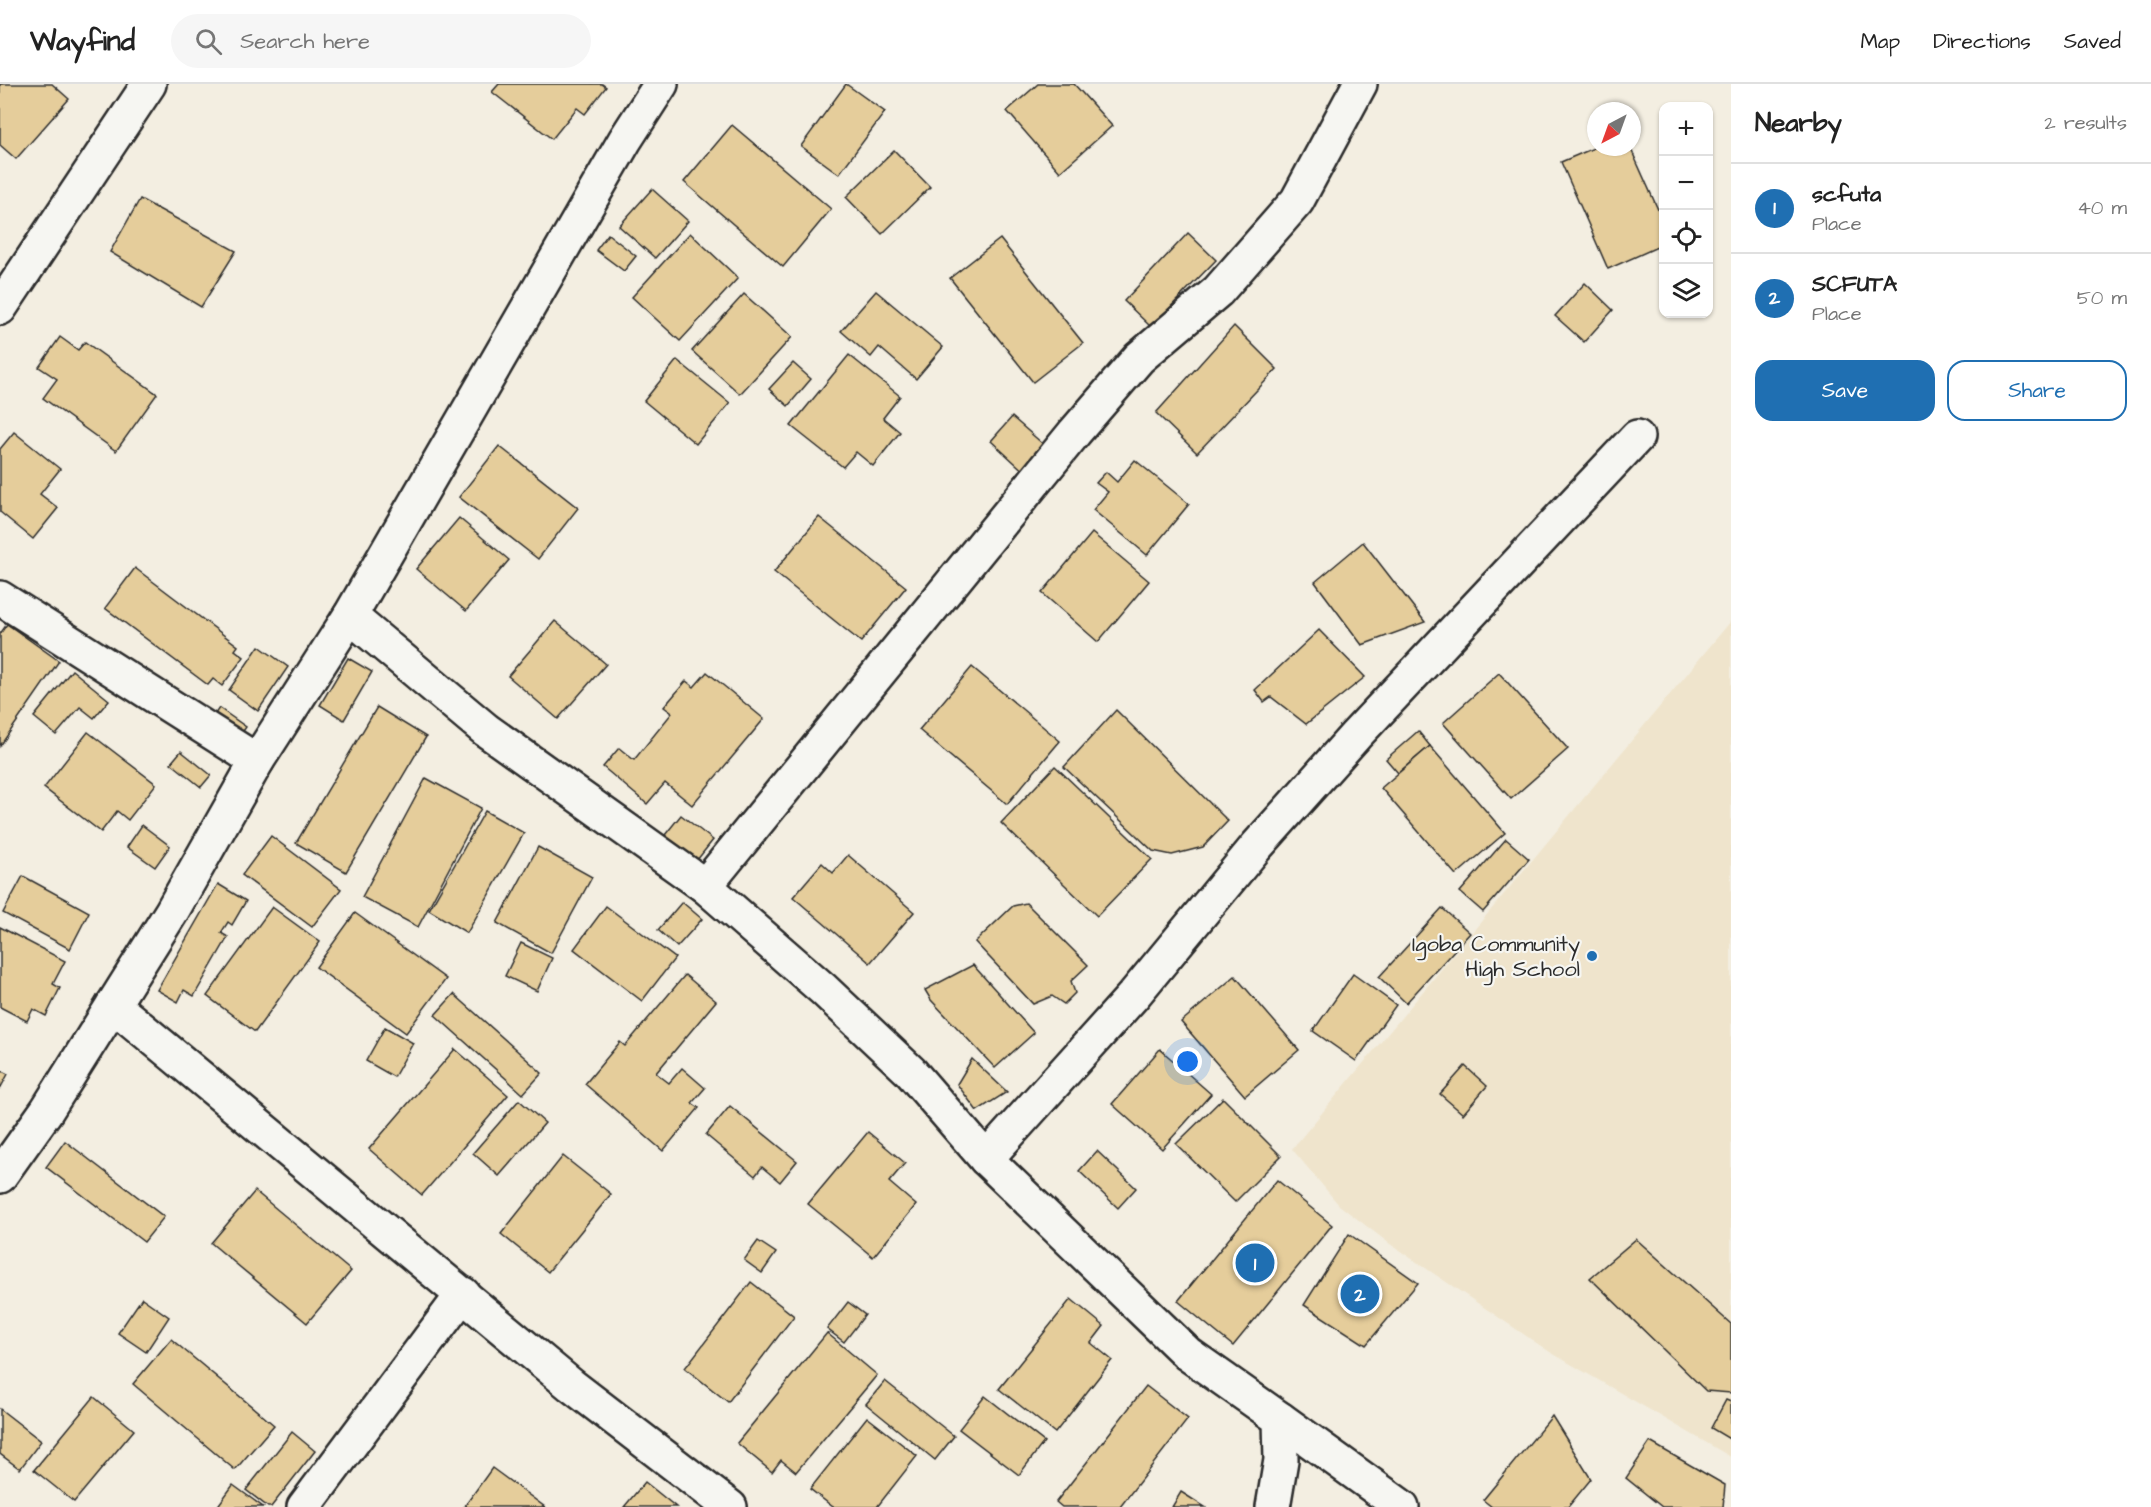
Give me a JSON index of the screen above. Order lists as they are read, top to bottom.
{
  "places": ["Igoba Community High School"],
  "north": "bottom left",
  "page": {
    "header": "Wayfind",
    "search": "Search here",
    "nav": ["Map", "Directions", "Saved"],
    "heading": ["Nearby", "2 results"],
    "map_buttons": ["+", "−"],
    "list": [
      {
        "mark": "1",
        "name": "scfuta",
        "note": "Place",
        "value": "40 m"
      },
      {
        "mark": "2",
        "name": "SCFUTA",
        "note": "Place",
        "value": "50 m"
      }
    ],
    "buttons": ["Save", "Share"],
    "pins": ["1", "2"]
  }
}
